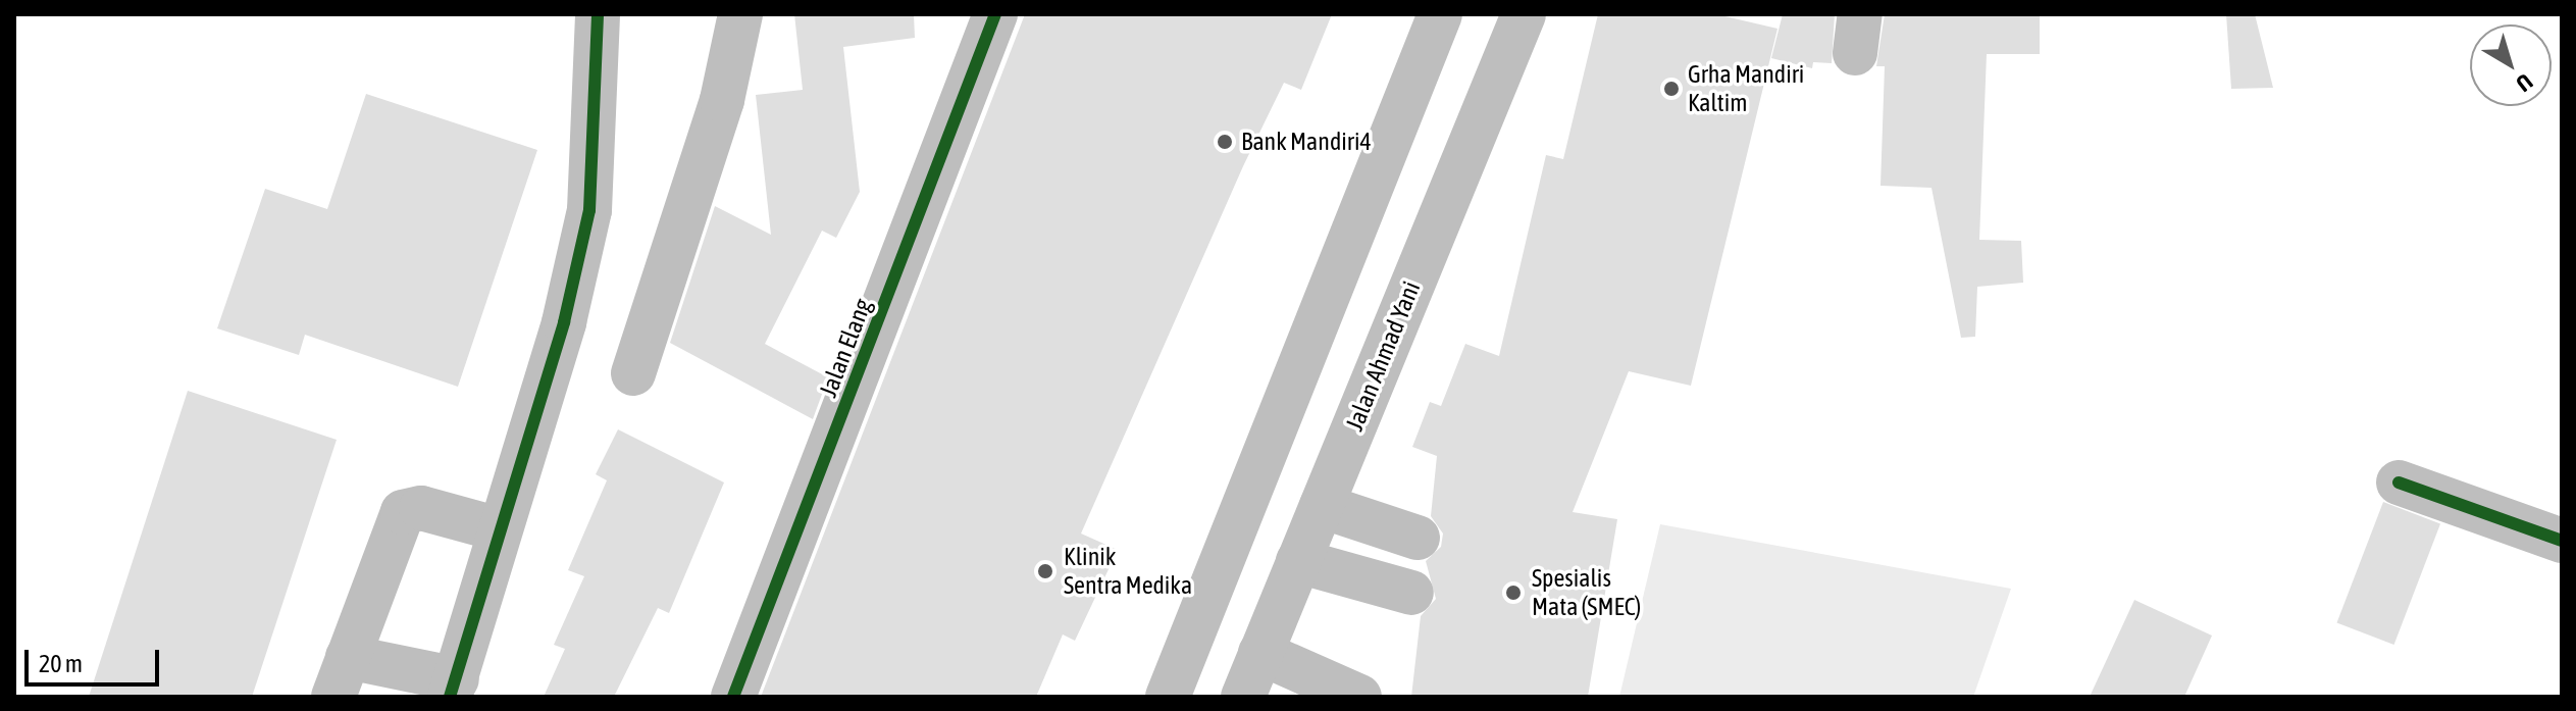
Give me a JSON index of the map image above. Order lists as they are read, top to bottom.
{
  "streets": {
    "street": ["Jalan Elang", "Jalan Ahmad Yani"]
  },
  "places": [
    "Grha Mandiri Kaltim",
    "Bank Mandiri4",
    "Klinik Sentra Medika",
    "Spesialis Mata (SMEC)"
  ],
  "scale_bar": "20 m",
  "north": "bottom right"
}
